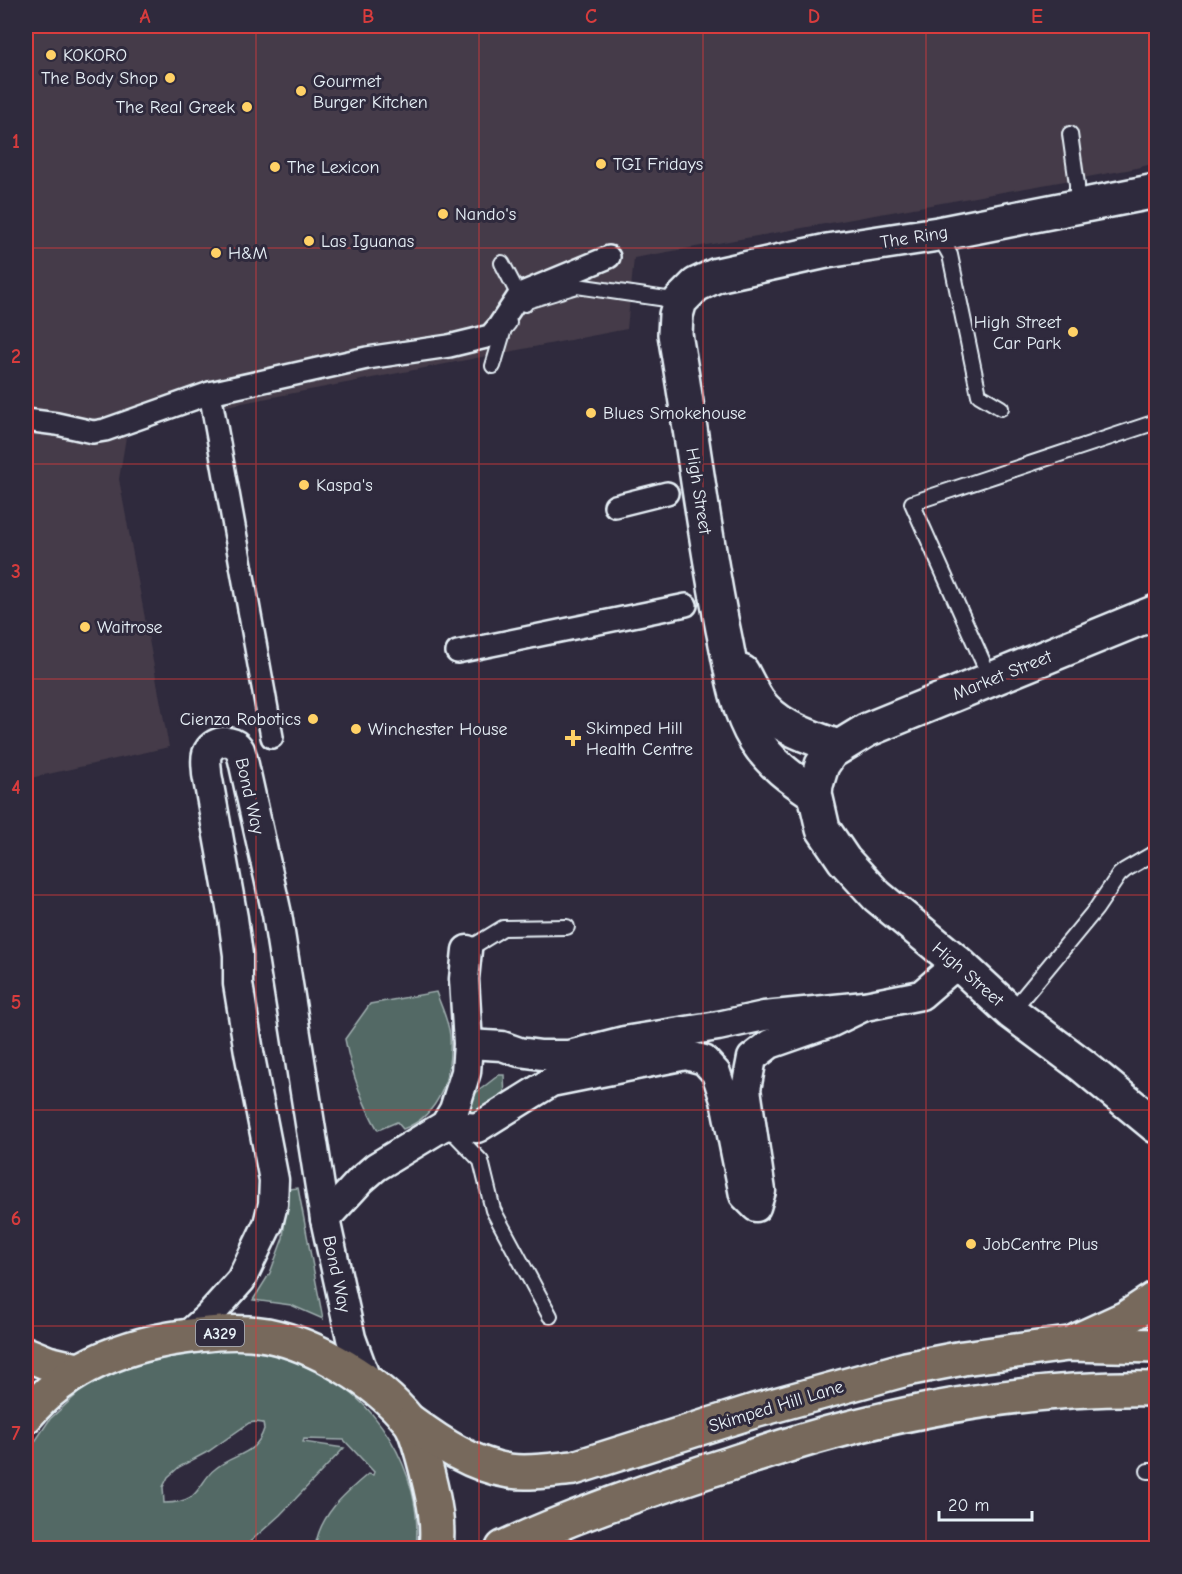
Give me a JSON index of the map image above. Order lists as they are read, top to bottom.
{
  "streets": {
    "main road": ["A329", "Skimped Hill Lane"],
    "street": [
      "The Ring",
      "High Street",
      "Market Street",
      "Bond Way"
    ]
  },
  "crossings": [
    ["The Ring", "High Street"],
    ["High Street", "Market Street"],
    ["Bond Way", "A329"],
    ["A329", "Skimped Hill Lane"]
  ],
  "places": {
    "other": [
      "KOKORO",
      "The Body Shop",
      "Gourmet Burger Kitchen",
      "The Real Greek",
      "TGI Fridays",
      "The Lexicon",
      "Nando's",
      "Las Iguanas",
      "H&M",
      "High Street Car Park",
      "Blues Smokehouse",
      "Kaspa's",
      "Waitrose",
      "Cienza Robotics",
      "Winchester House",
      "JobCentre Plus"
    ],
    "health": ["Skimped Hill Health Centre"]
  },
  "scale_bar": "20 m",
  "grid": {
    "columns": [
      "A",
      "B",
      "C",
      "D",
      "E"
    ],
    "rows": [
      "1",
      "2",
      "3",
      "4",
      "5",
      "6",
      "7"
    ]
  }
}
